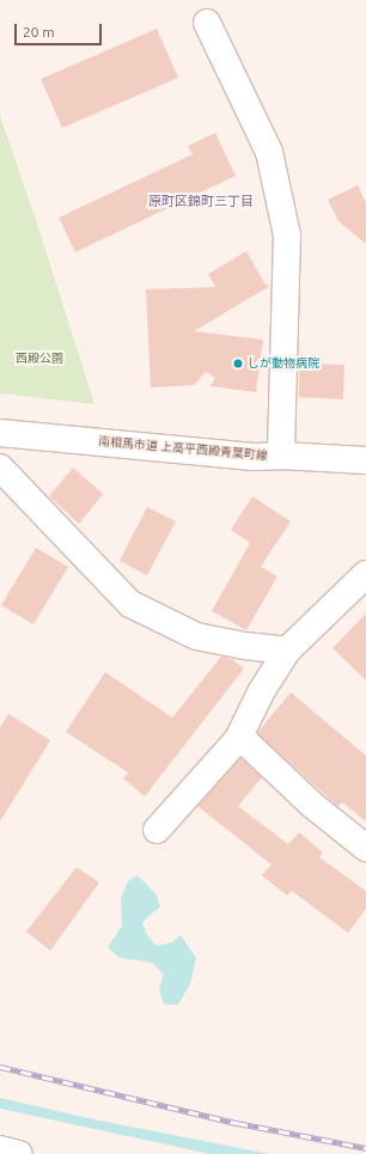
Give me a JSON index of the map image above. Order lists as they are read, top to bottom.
{
  "streets": {
    "street": ["南相馬市道 上高平西殿青葉町線"]
  },
  "districts": ["原町区錦町三丁目"],
  "parks": ["西殿公園"],
  "places": ["しが動物病院"],
  "scale_bar": "20 m"
}
